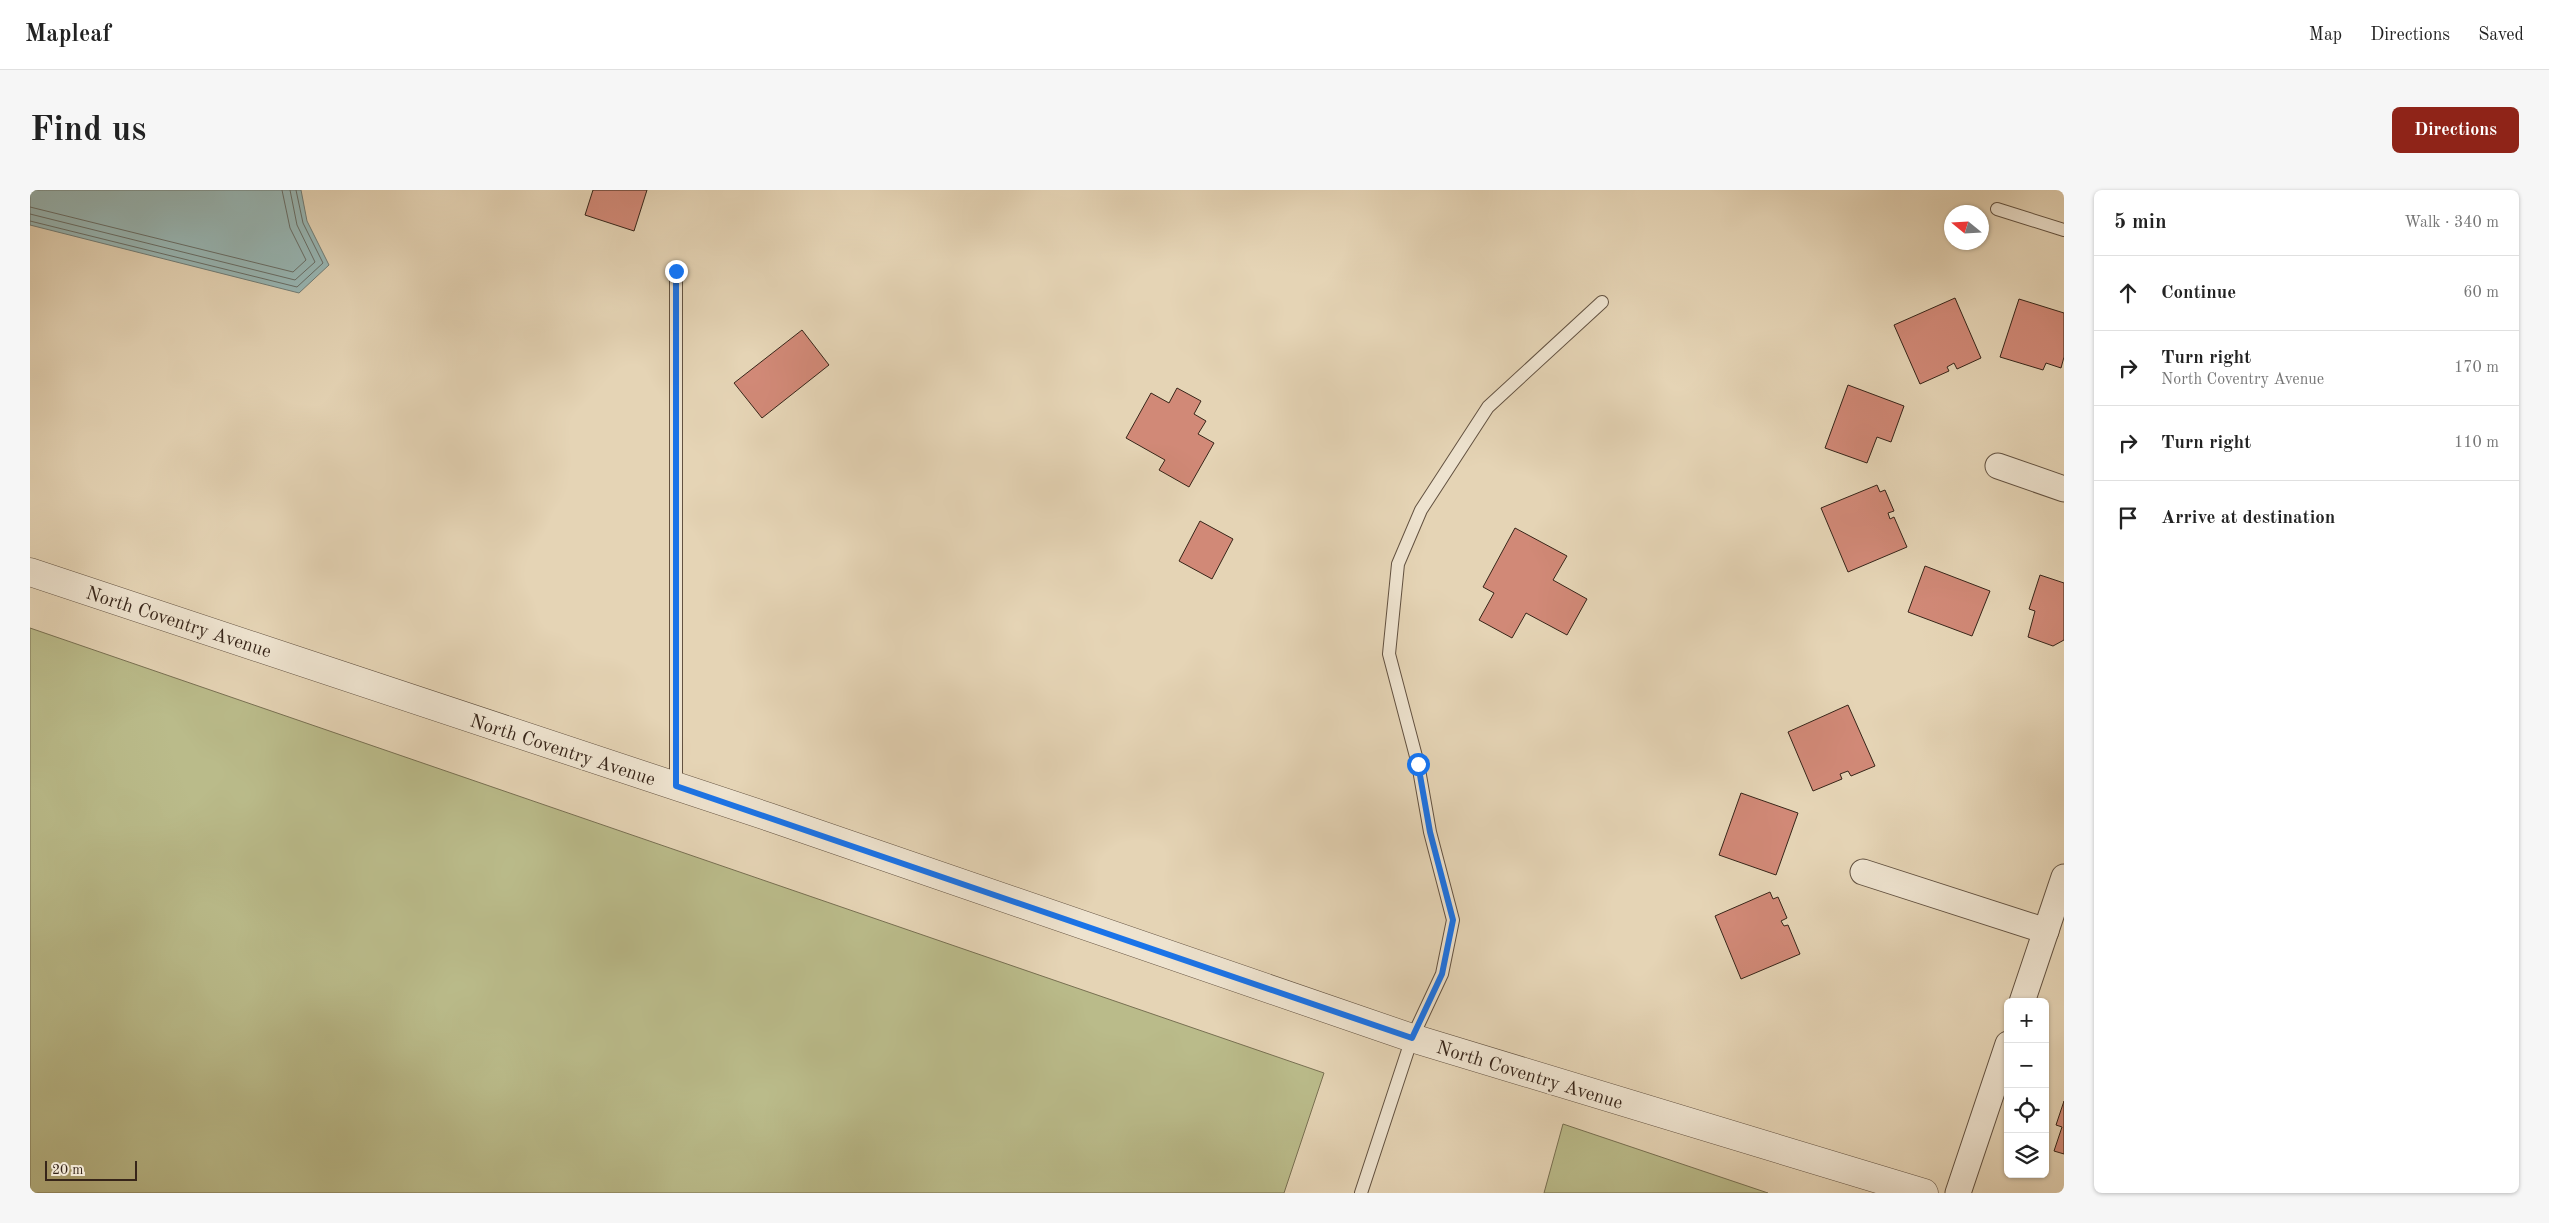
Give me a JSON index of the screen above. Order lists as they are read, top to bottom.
{
  "streets": {
    "street": ["North Coventry Avenue"]
  },
  "scale_bar": "20 m",
  "north": "left",
  "page": {
    "header": "Mapleaf",
    "nav": ["Map", "Directions", "Saved"],
    "buttons": "Directions",
    "title": "Find us",
    "heading": ["5 min", "Walk · 340 m"],
    "list": [
      ["Continue", "60 m"],
      ["Turn right", "North Coventry Avenue", "170 m"],
      ["Turn right", "110 m"],
      "Arrive at destination"
    ],
    "map_buttons": ["+", "−"],
    "scale": "20 m"
  }
}
